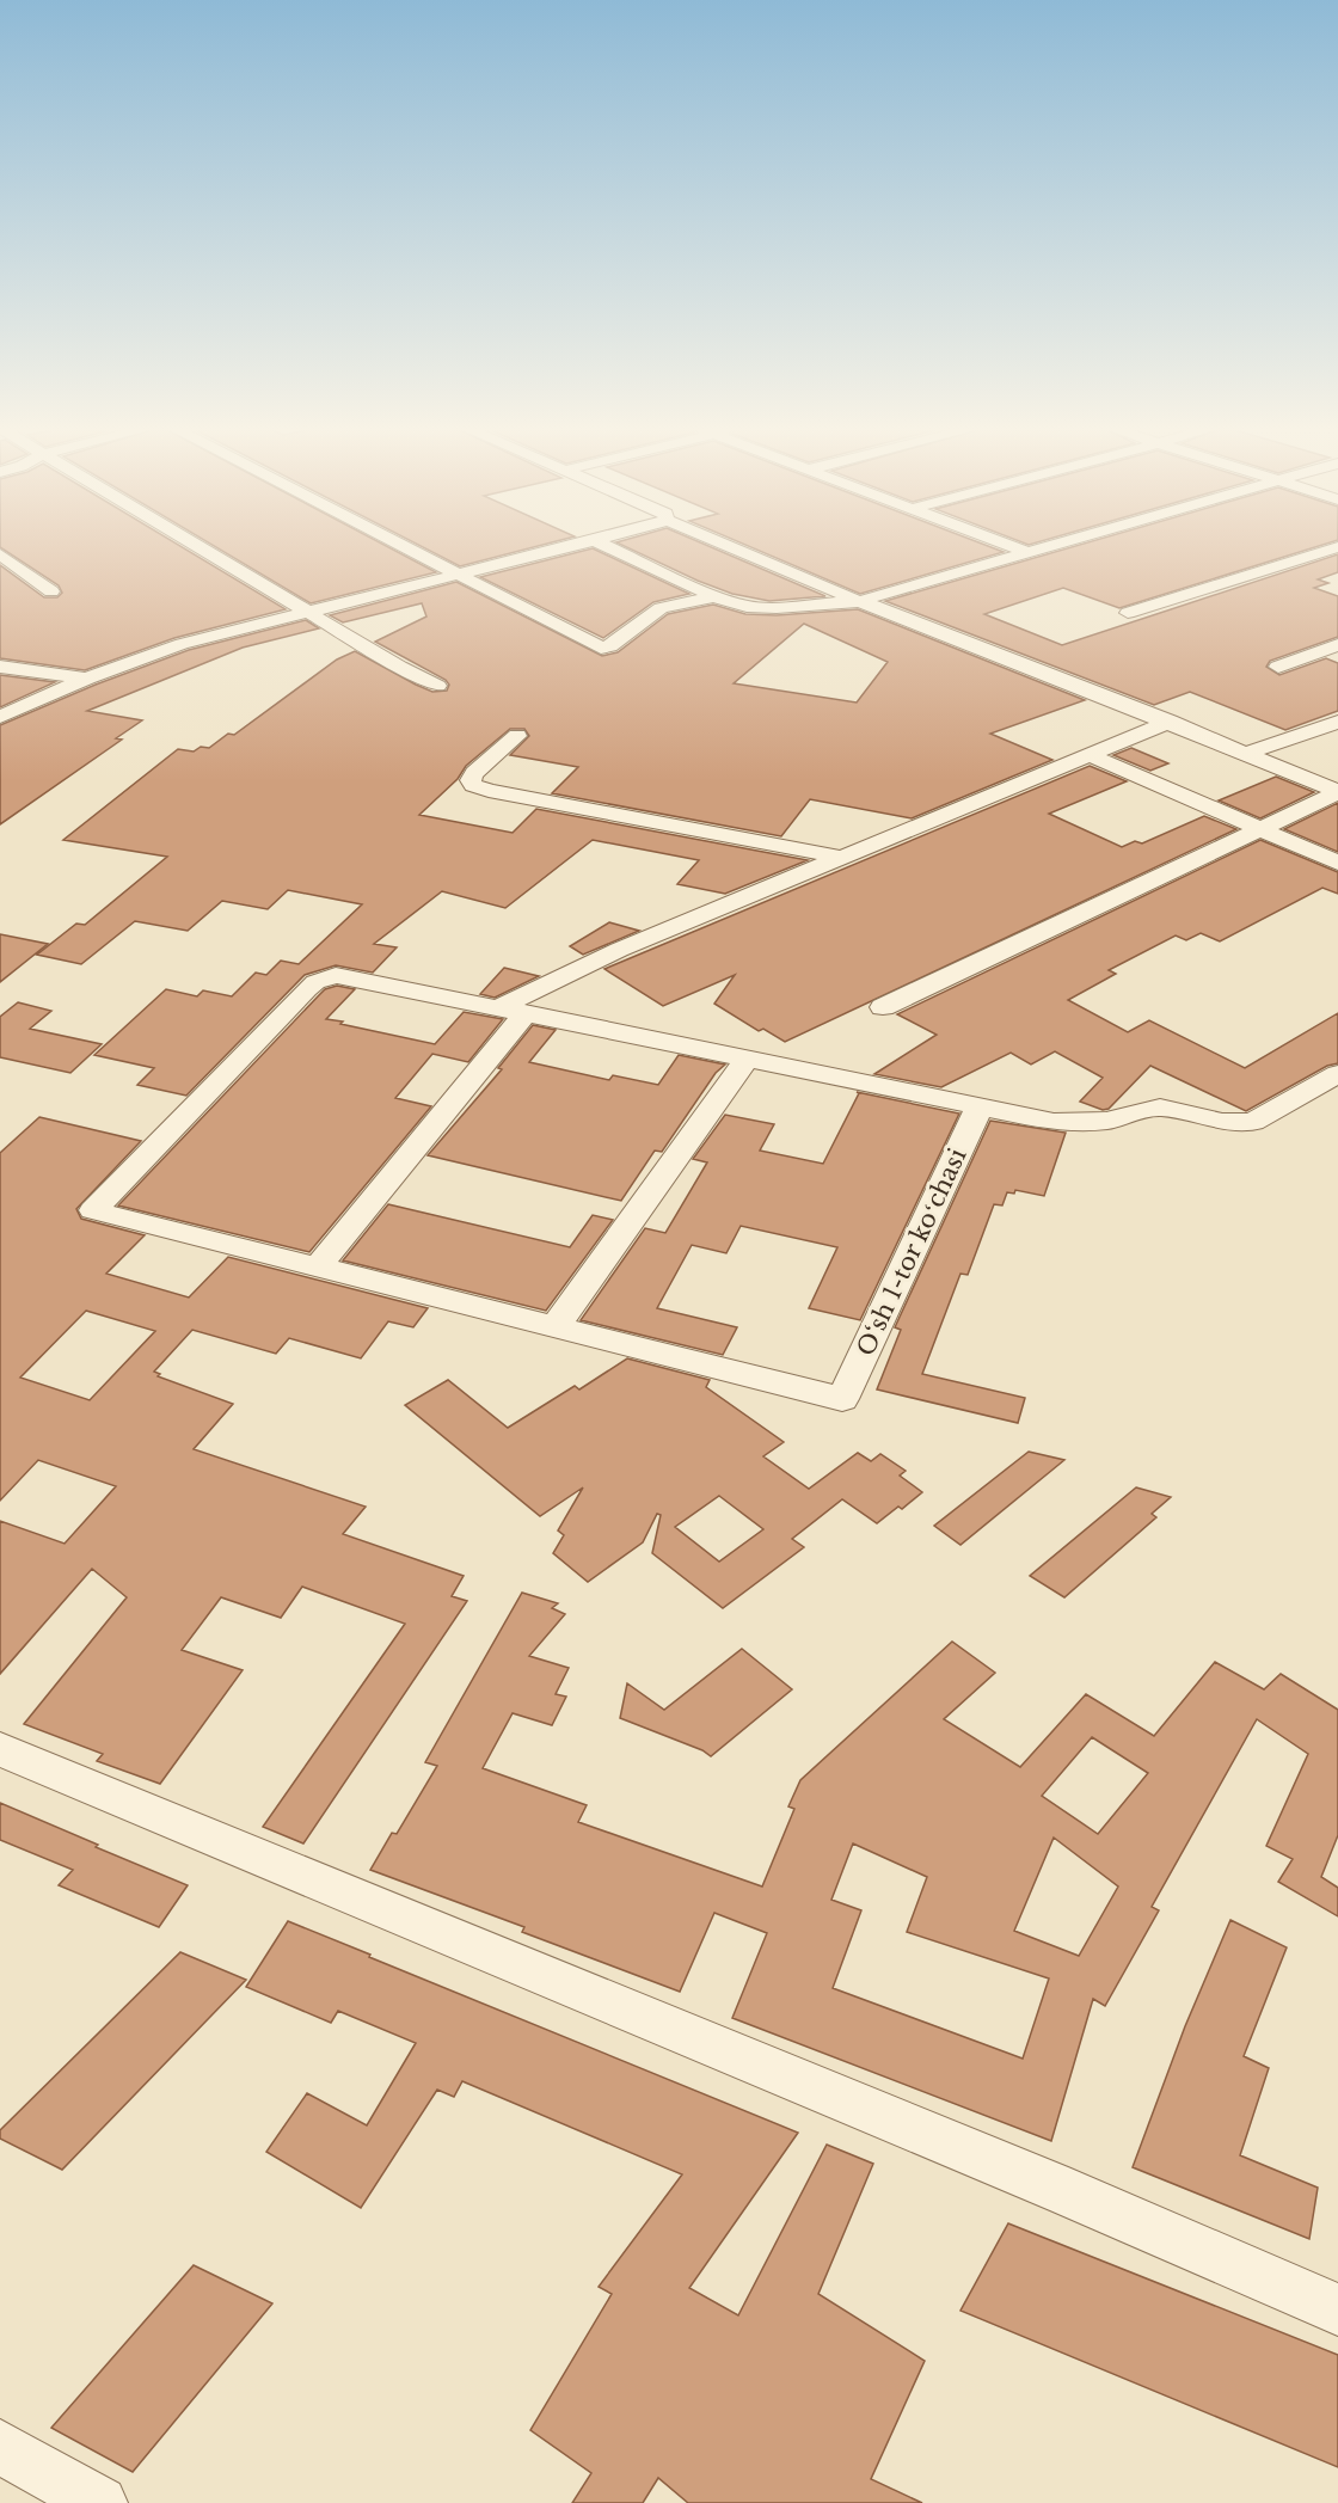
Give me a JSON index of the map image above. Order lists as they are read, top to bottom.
{
  "streets": {
    "street": ["O‘sh 1-tor koʻchasi"]
  }
}
